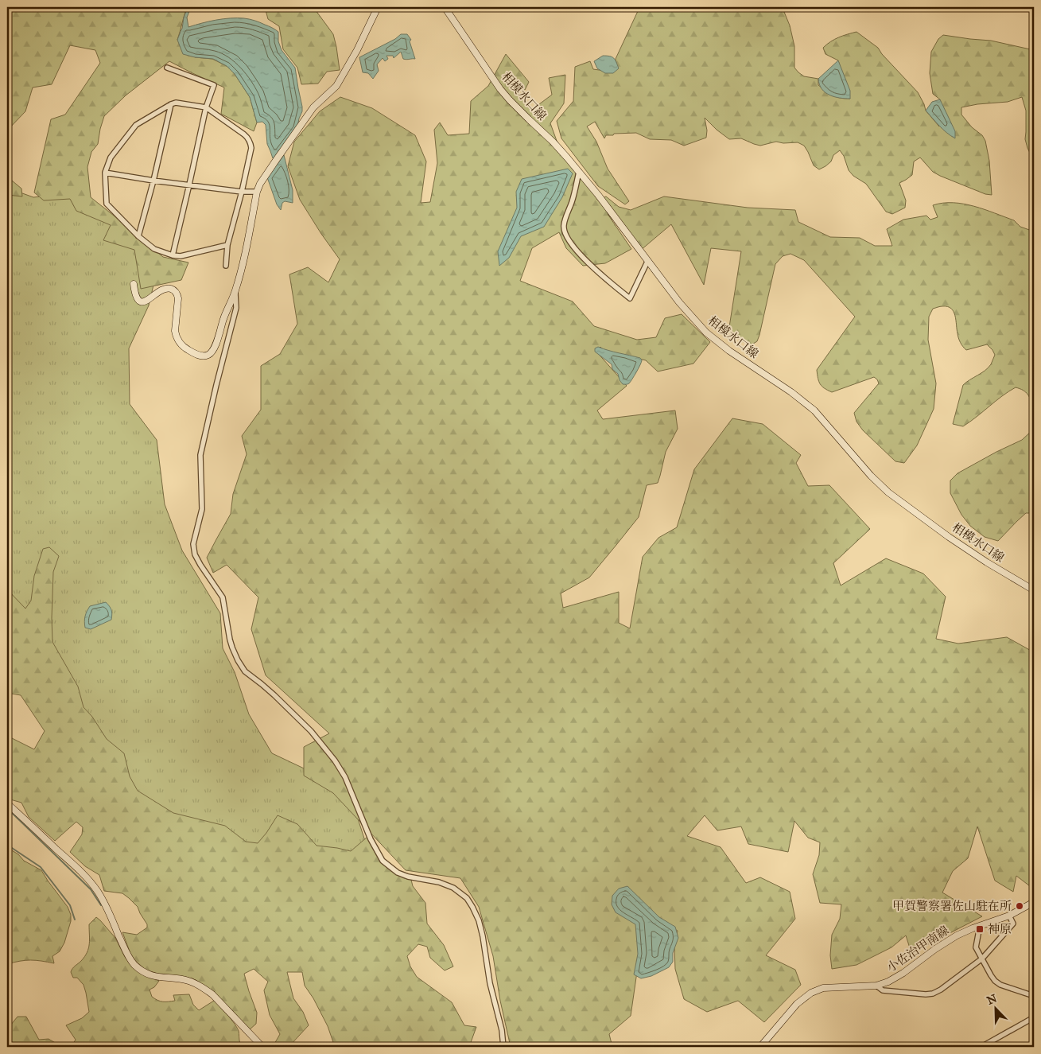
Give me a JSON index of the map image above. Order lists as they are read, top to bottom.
{
  "streets": {
    "main road": ["相模水口線", "小佐治甲南線"]
  },
  "places": {
    "other": ["甲賀警察署佐山駐在所"],
    "transit": ["神原"]
  },
  "north": "top left"
}
